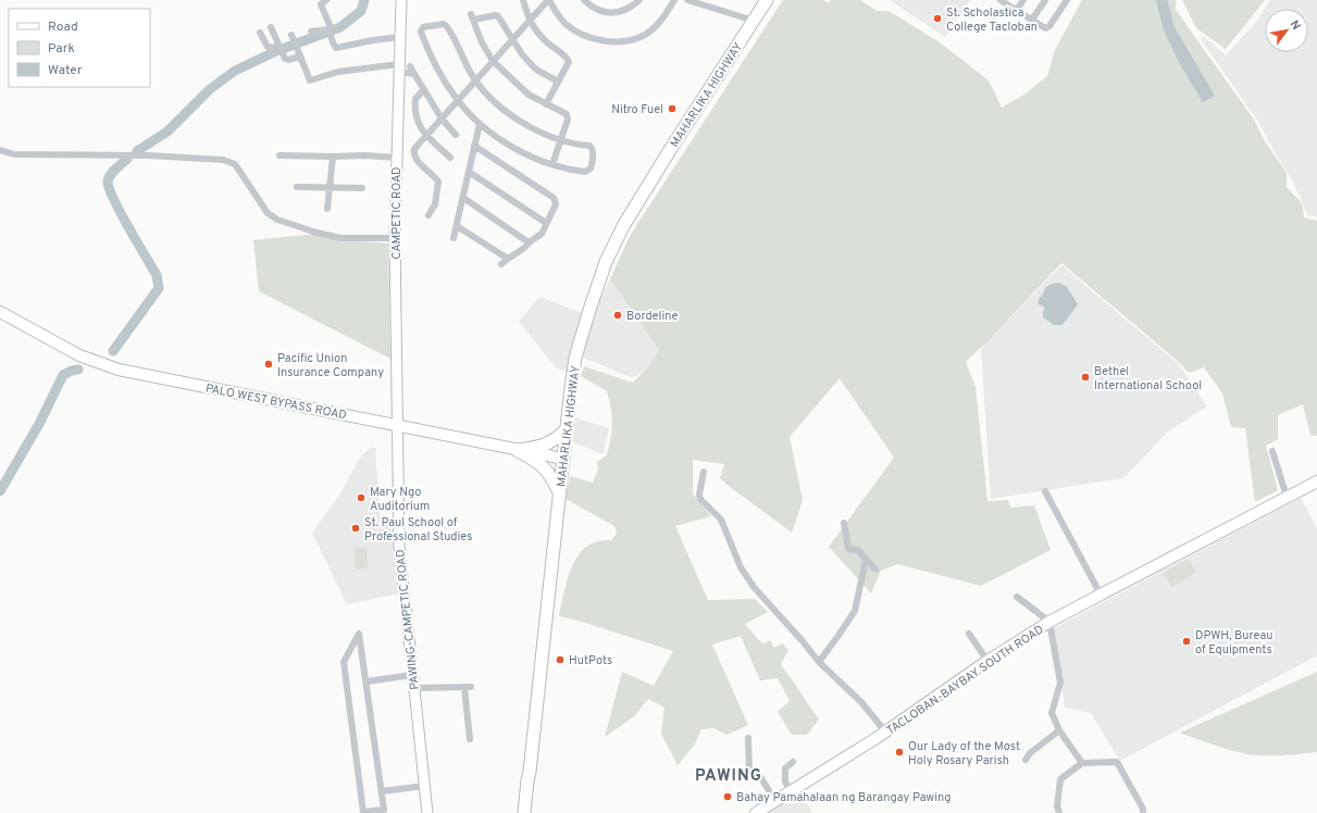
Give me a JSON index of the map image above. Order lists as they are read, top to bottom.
{
  "streets": {
    "highway": ["MAHARLIKA HIGHWAY"],
    "main road": ["PALO WEST BYPASS ROAD", "TACLOBAN-BAYBAY SOUTH ROAD"],
    "street": ["CAMPETIC ROAD", "PAWING-CAMPETIC ROAD"]
  },
  "crossings": [
    ["MAHARLIKA HIGHWAY", "PALO WEST BYPASS ROAD"],
    ["CAMPETIC ROAD", "PALO WEST BYPASS ROAD"],
    ["CAMPETIC ROAD", "PAWING-CAMPETIC ROAD"],
    ["PALO WEST BYPASS ROAD", "PAWING-CAMPETIC ROAD"]
  ],
  "districts": ["PAWING"],
  "places": [
    "St. Scholastica College Tacloban",
    "Nitro Fuel",
    "Bordeline",
    "Pacific Union Insurance Company",
    "Bethel International School",
    "Mary Ngo Auditorium",
    "St. Paul School of Professional Studies",
    "DPWH, Bureau of Equipments",
    "HutPots",
    "Our Lady of the Most Holy Rosary Parish",
    "Bahay Pamahalaan ng Barangay Pawing"
  ],
  "legend": ["Road", "Park", "Water"],
  "north": "top right"
}
